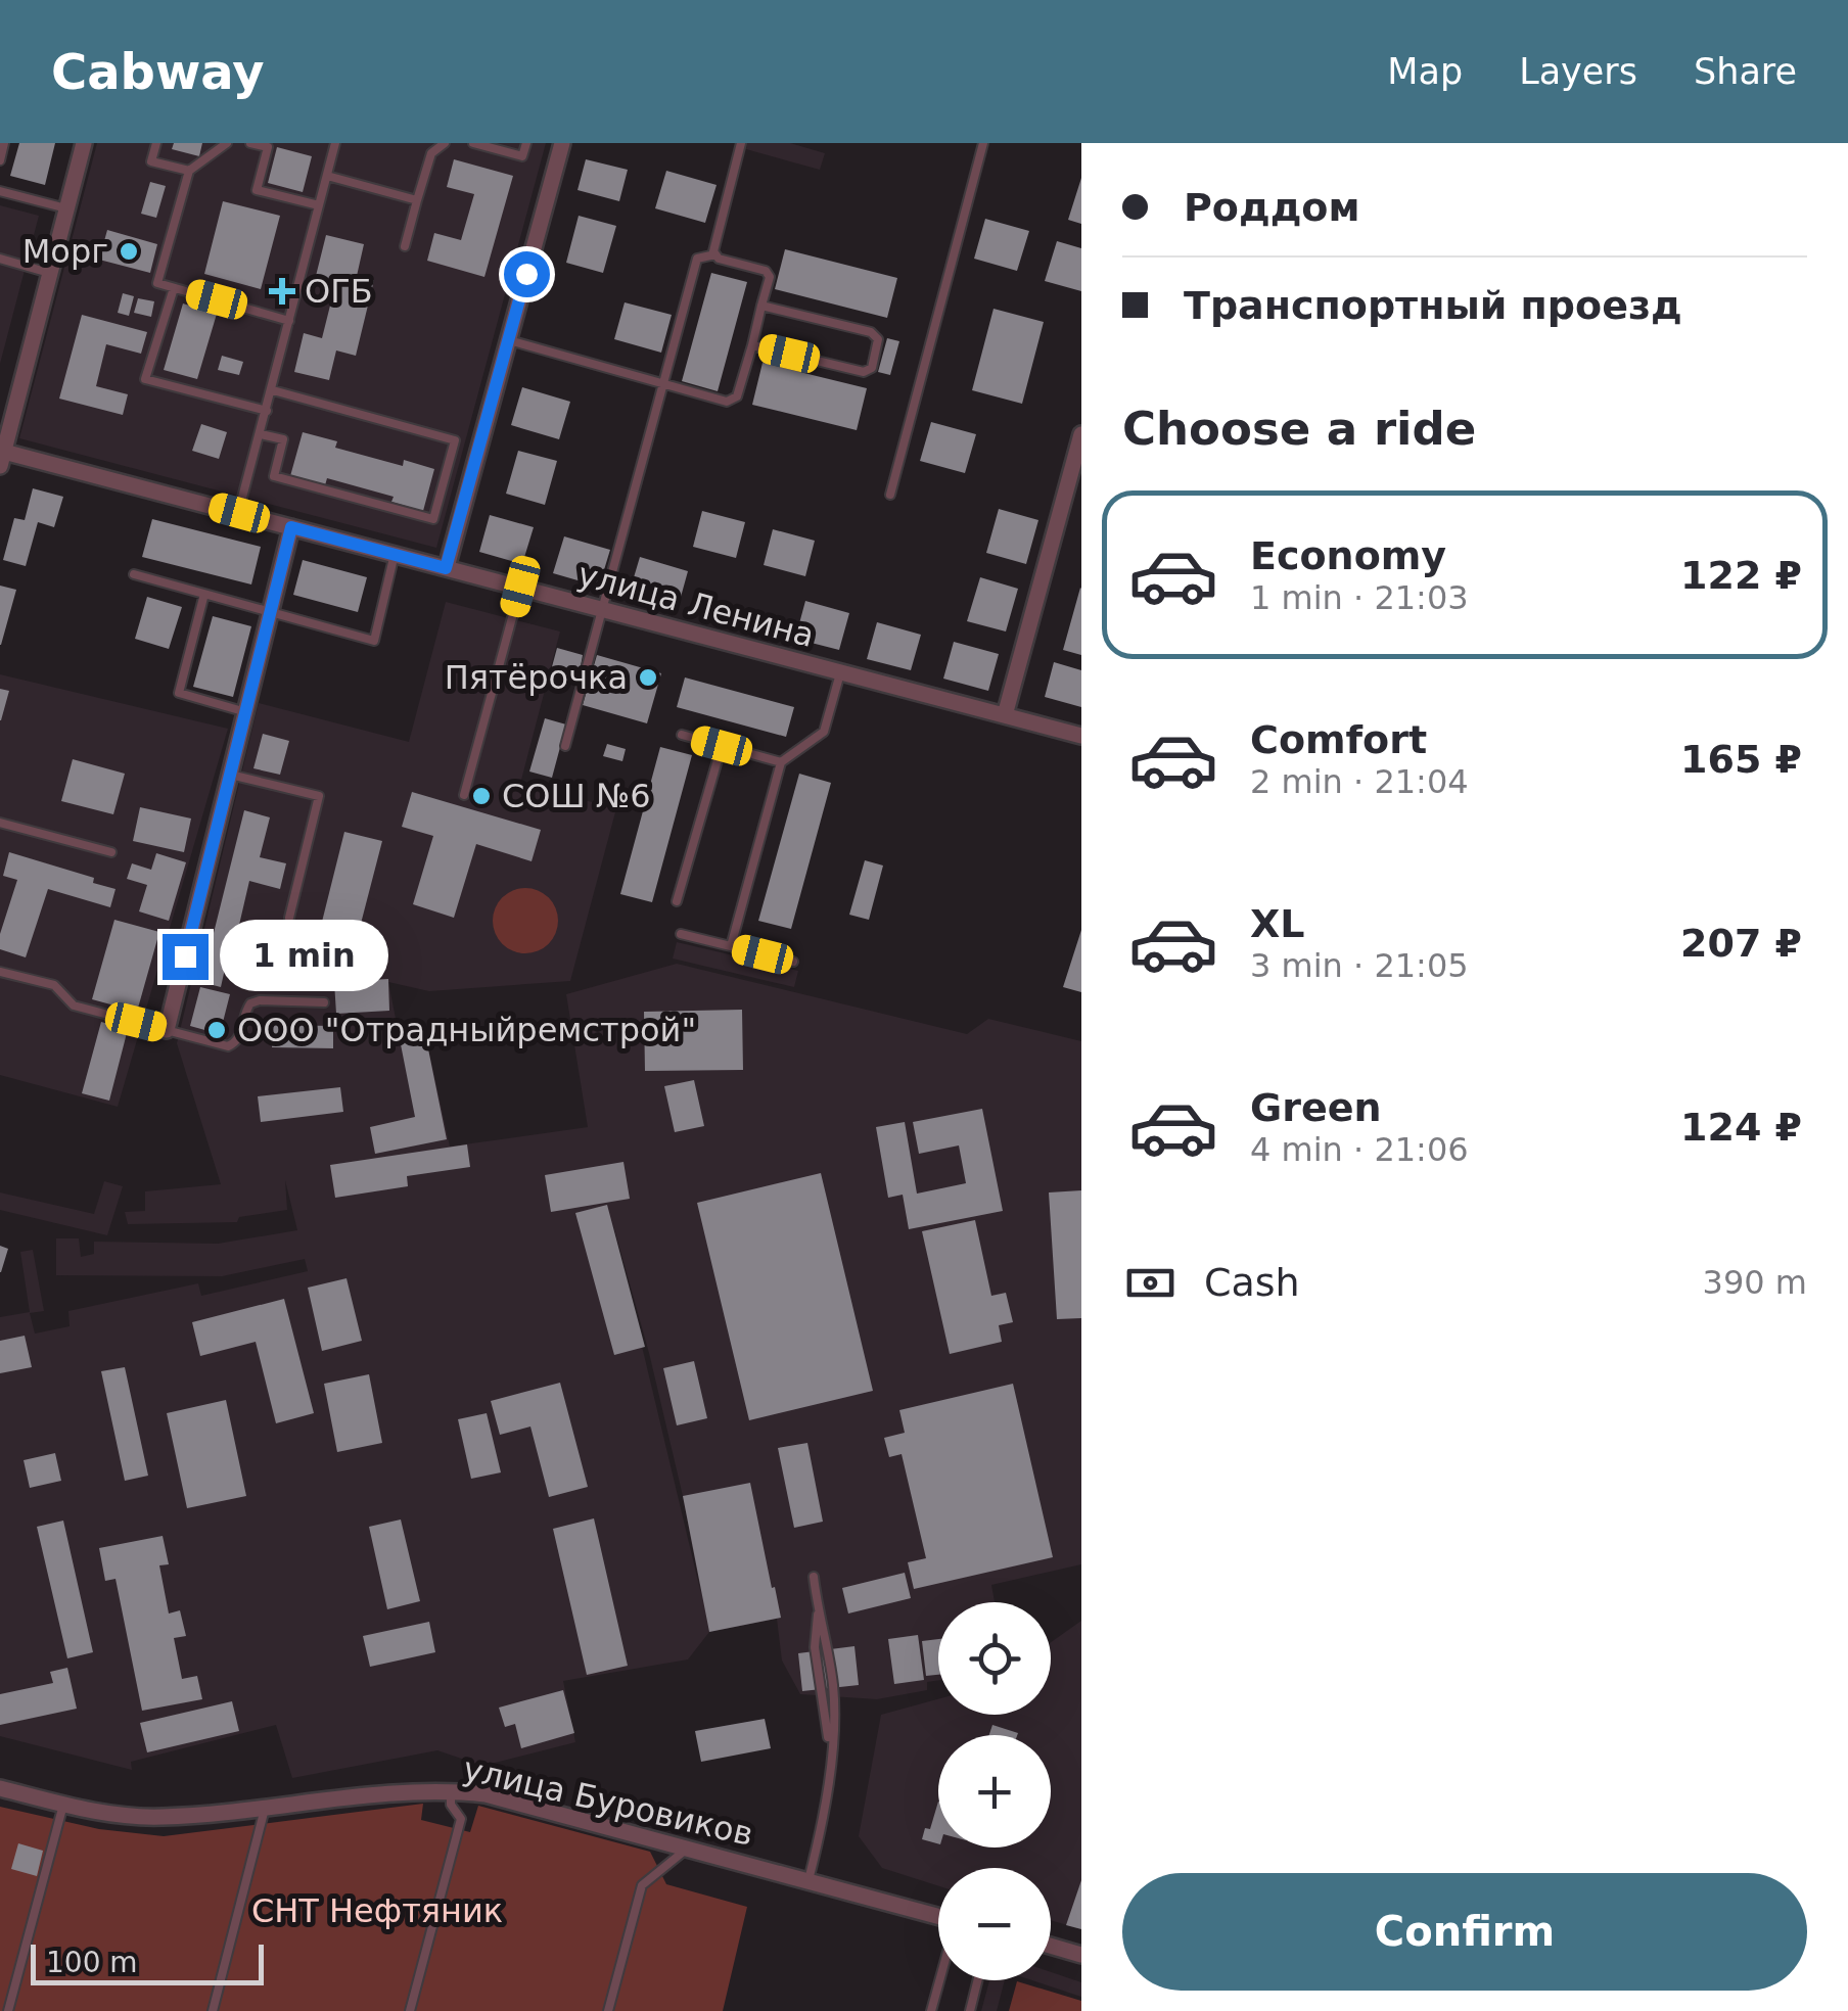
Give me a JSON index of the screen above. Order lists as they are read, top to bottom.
{
  "streets": {
    "street": ["улица Ленина", "улица Буровиков"]
  },
  "parks": ["СНТ Нефтяник"],
  "places": {
    "other": [
      "Морг",
      "Пятёрочка",
      "СОШ №6",
      "ООО \"Отрадныйремстрой\""
    ],
    "health": ["ОГБ"]
  },
  "scale_bar": "100 m",
  "page": {
    "header": "Cabway",
    "nav": ["Map", "Layers", "Share"],
    "banner": ["Роддом", "Транспортный проезд"],
    "heading": "Choose a ride",
    "list": [
      {
        "name": "Economy",
        "note": "1 min · 21:03",
        "value": "122 ₽"
      },
      {
        "name": "Comfort",
        "note": "2 min · 21:04",
        "value": "165 ₽"
      },
      {
        "name": "XL",
        "note": "3 min · 21:05",
        "value": "207 ₽"
      },
      {
        "name": "Green",
        "note": "4 min · 21:06",
        "value": "124 ₽"
      }
    ],
    "bubble": "1 min",
    "pay": ["Cash", "390 m"],
    "map_buttons": ["+", "−"],
    "buttons": "Confirm",
    "scale": "100 m"
  }
}
